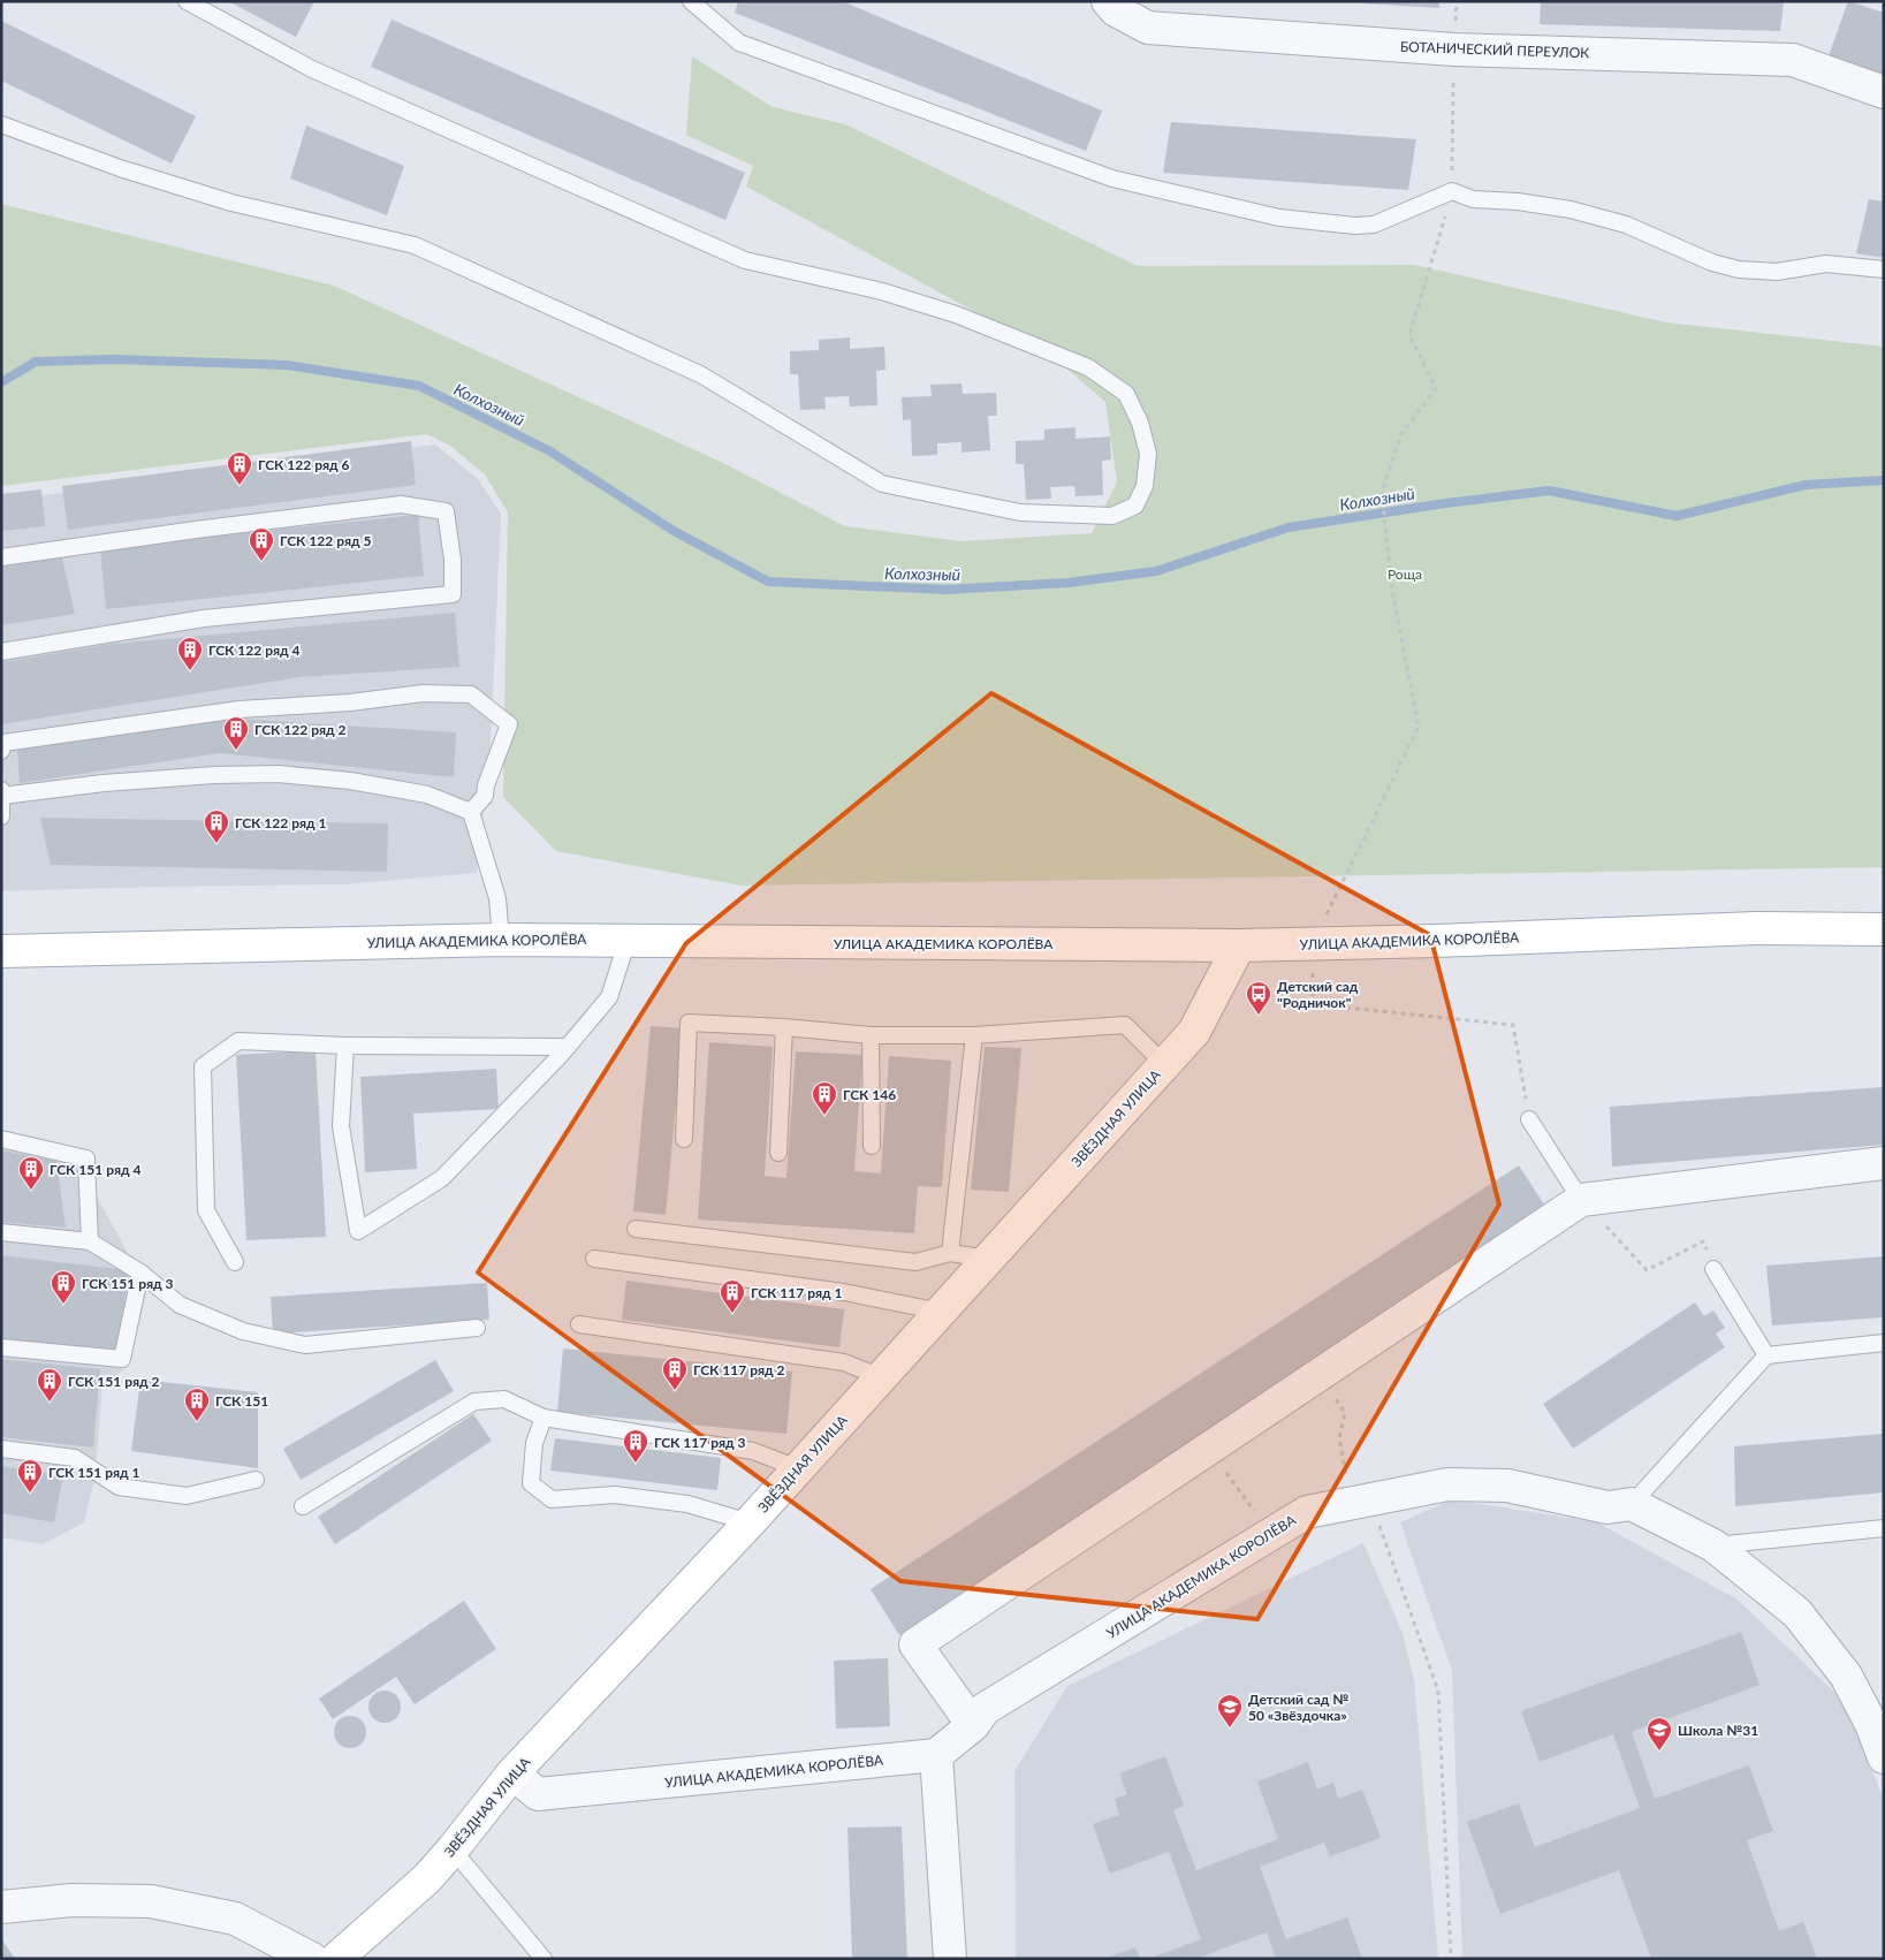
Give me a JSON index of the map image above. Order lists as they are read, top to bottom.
{
  "streets": {
    "main road": ["УЛИЦА АКАДЕМИКА КОРОЛЁВА", "ЗВЁЗДНАЯ УЛИЦА"],
    "street": ["БОТАНИЧЕСКИЙ ПЕРЕУЛОК"]
  },
  "crossings": [
    ["УЛИЦА АКАДЕМИКА КОРОЛЁВА", "ЗВЁЗДНАЯ УЛИЦА"]
  ],
  "water": ["Колхозный"],
  "parks": ["Роща"],
  "places": {
    "building": [
      "ГСК 122 ряд 6",
      "ГСК 122 ряд 5",
      "ГСК 122 ряд 4",
      "ГСК 122 ряд 2",
      "ГСК 122 ряд 1",
      "ГСК 146",
      "ГСК 151 ряд 4",
      "ГСК 151 ряд 3",
      "ГСК 117 ряд 1",
      "ГСК 117 ряд 2",
      "ГСК 151 ряд 2",
      "ГСК 151",
      "ГСК 117 ряд 3",
      "ГСК 151 ряд 1"
    ],
    "bus stop": ["Детский сад \"Родничок\""],
    "school or university": ["Детский сад № 50 «Звёздочка»", "Школа №31"]
  }
}
